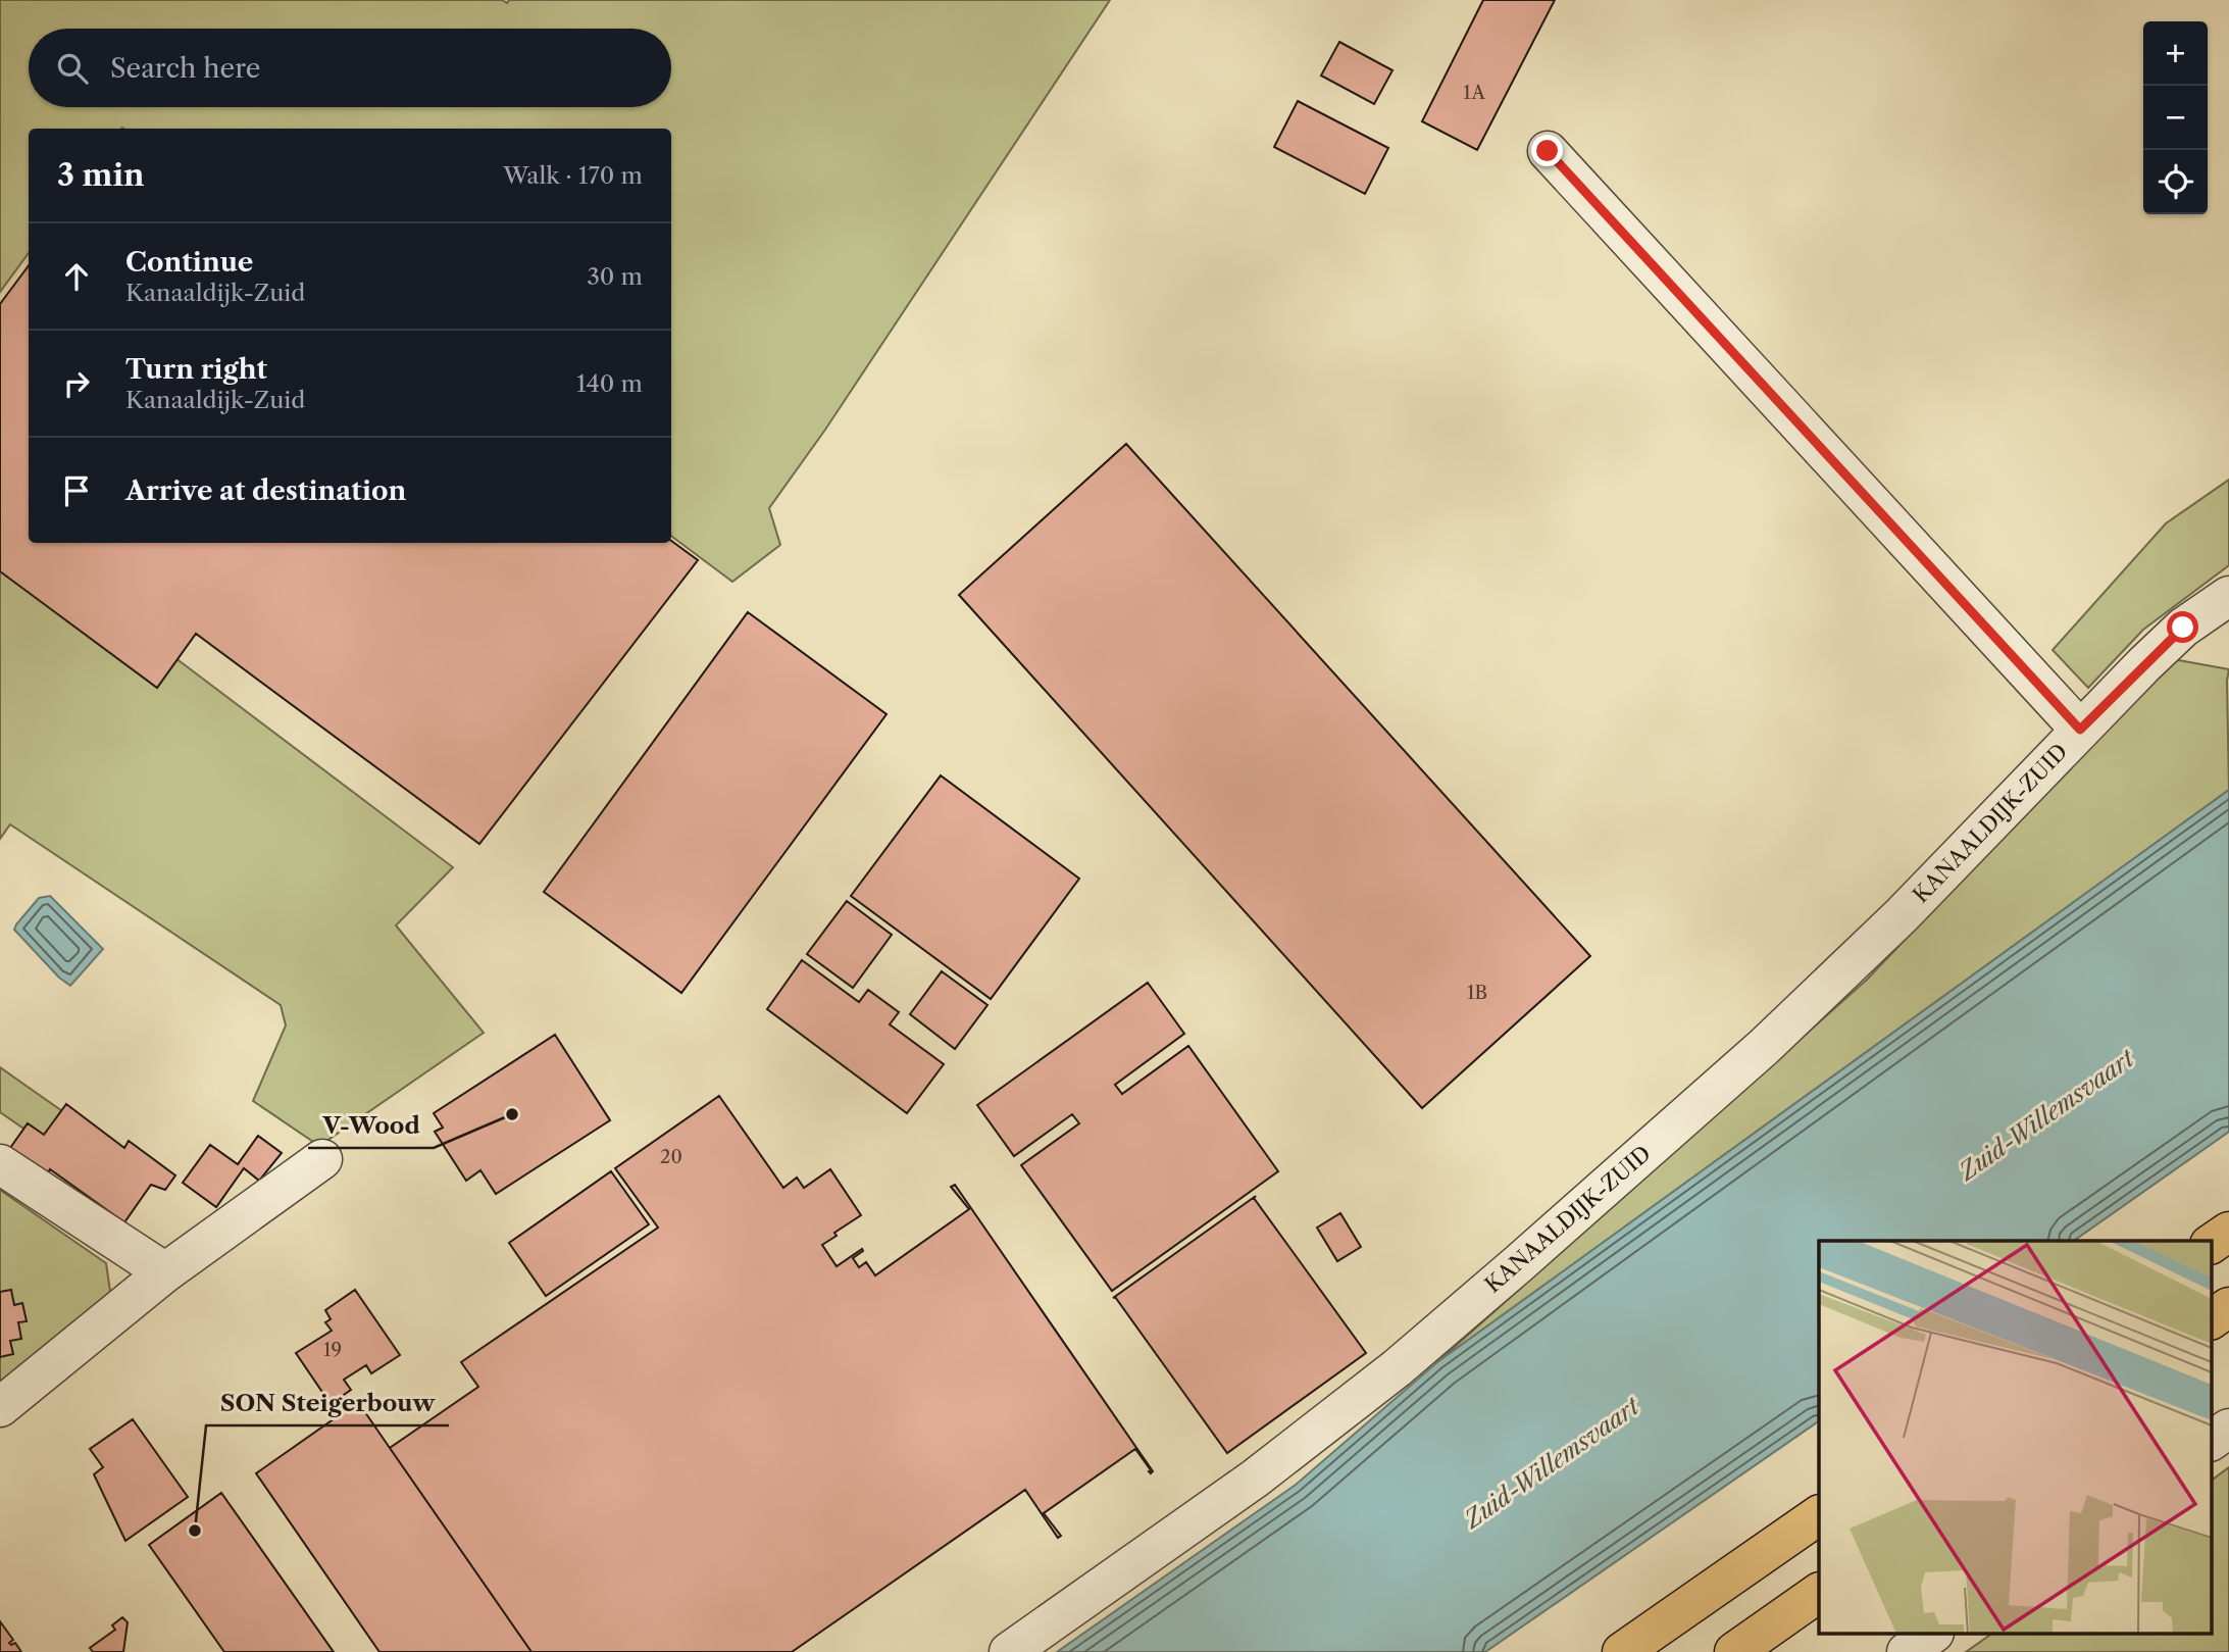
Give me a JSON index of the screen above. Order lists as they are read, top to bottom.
{
  "streets": {
    "street": ["KANAALDIJK-ZUID"]
  },
  "water": ["Zuid-Willemsvaart"],
  "places": ["V-Wood", "SON Steigerbouw"],
  "house_numbers": [
    "1A",
    "1B",
    "20",
    "19"
  ],
  "page": {
    "map_buttons": ["+", "−"],
    "search": "Search here",
    "heading": ["3 min", "Walk · 170 m"],
    "list": [
      ["Continue", "Kanaaldijk-Zuid", "30 m"],
      ["Turn right", "Kanaaldijk-Zuid", "140 m"],
      "Arrive at destination"
    ]
  }
}
